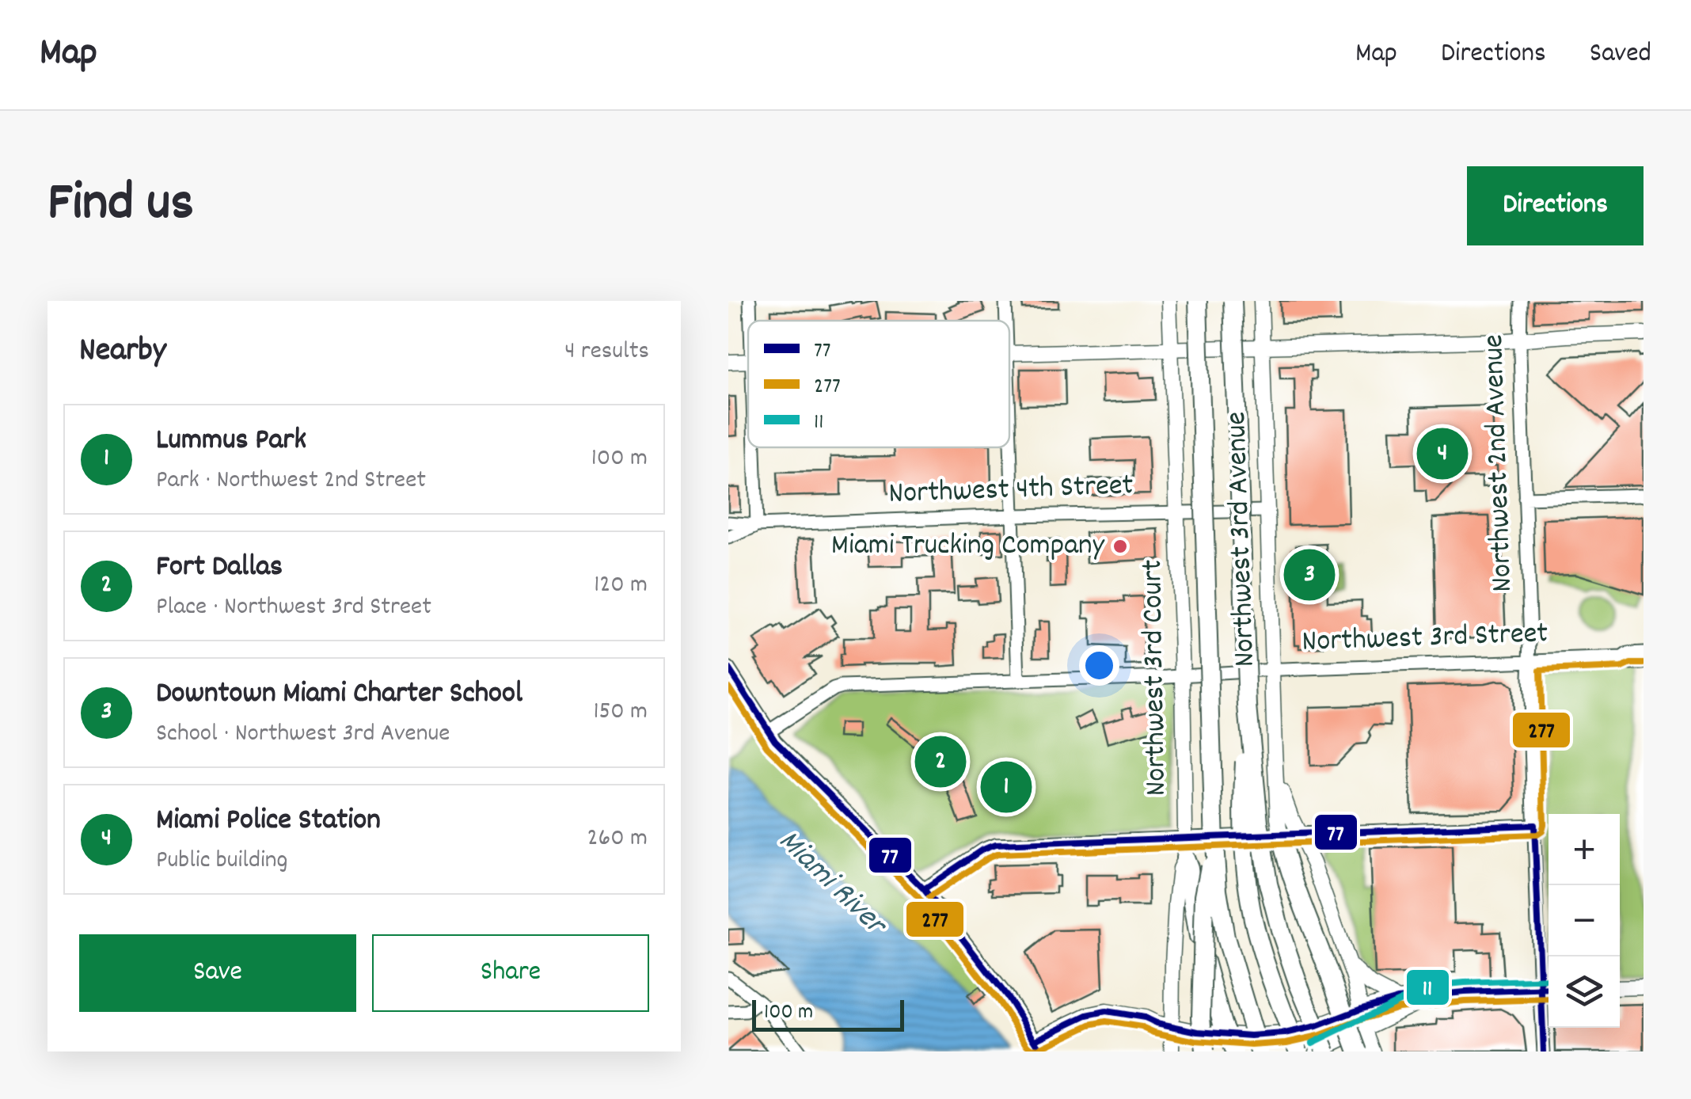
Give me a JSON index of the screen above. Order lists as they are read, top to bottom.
{
  "streets": {
    "main road": ["Northwest 3rd Avenue", "Northwest 3rd Court"],
    "street": ["Northwest 2nd Avenue", "Northwest 4th Street", "Northwest 3rd Street"]
  },
  "crossings": [
    ["Northwest 2nd Avenue", "Northwest 3rd Street"],
    ["Northwest 4th Street", "Northwest 3rd Avenue"],
    ["Northwest 4th Street", "Northwest 3rd Court"],
    ["Northwest 3rd Avenue", "Northwest 3rd Street"],
    ["Northwest 3rd Street", "Northwest 3rd Court"]
  ],
  "water": ["Miami River"],
  "places": ["Miami Trucking Company"],
  "lines": ["transit line 277", "transit line 77", "transit line 11"],
  "legend": ["77", "277", "11"],
  "scale_bar": "100 m",
  "page": {
    "header": "Map",
    "nav": ["Map", "Directions", "Saved"],
    "title": "Find us",
    "buttons": [
      "Directions",
      ["Save", "Share"]
    ],
    "heading": ["Nearby", "4 results"],
    "list": [
      {
        "mark": "1",
        "name": "Lummus Park",
        "note": "Park · Northwest 2nd Street",
        "value": "100 m"
      },
      {
        "mark": "2",
        "name": "Fort Dallas",
        "note": "Place · Northwest 3rd Street",
        "value": "120 m"
      },
      {
        "mark": "3",
        "name": "Downtown Miami Charter School",
        "note": "School · Northwest 3rd Avenue",
        "value": "150 m"
      },
      {
        "mark": "4",
        "name": "Miami Police Station",
        "note": "Public building",
        "value": "260 m"
      }
    ],
    "pins": [
      "4",
      "3",
      "2",
      "1"
    ],
    "map_buttons": ["+", "−"],
    "scale": "100 m"
  }
}
